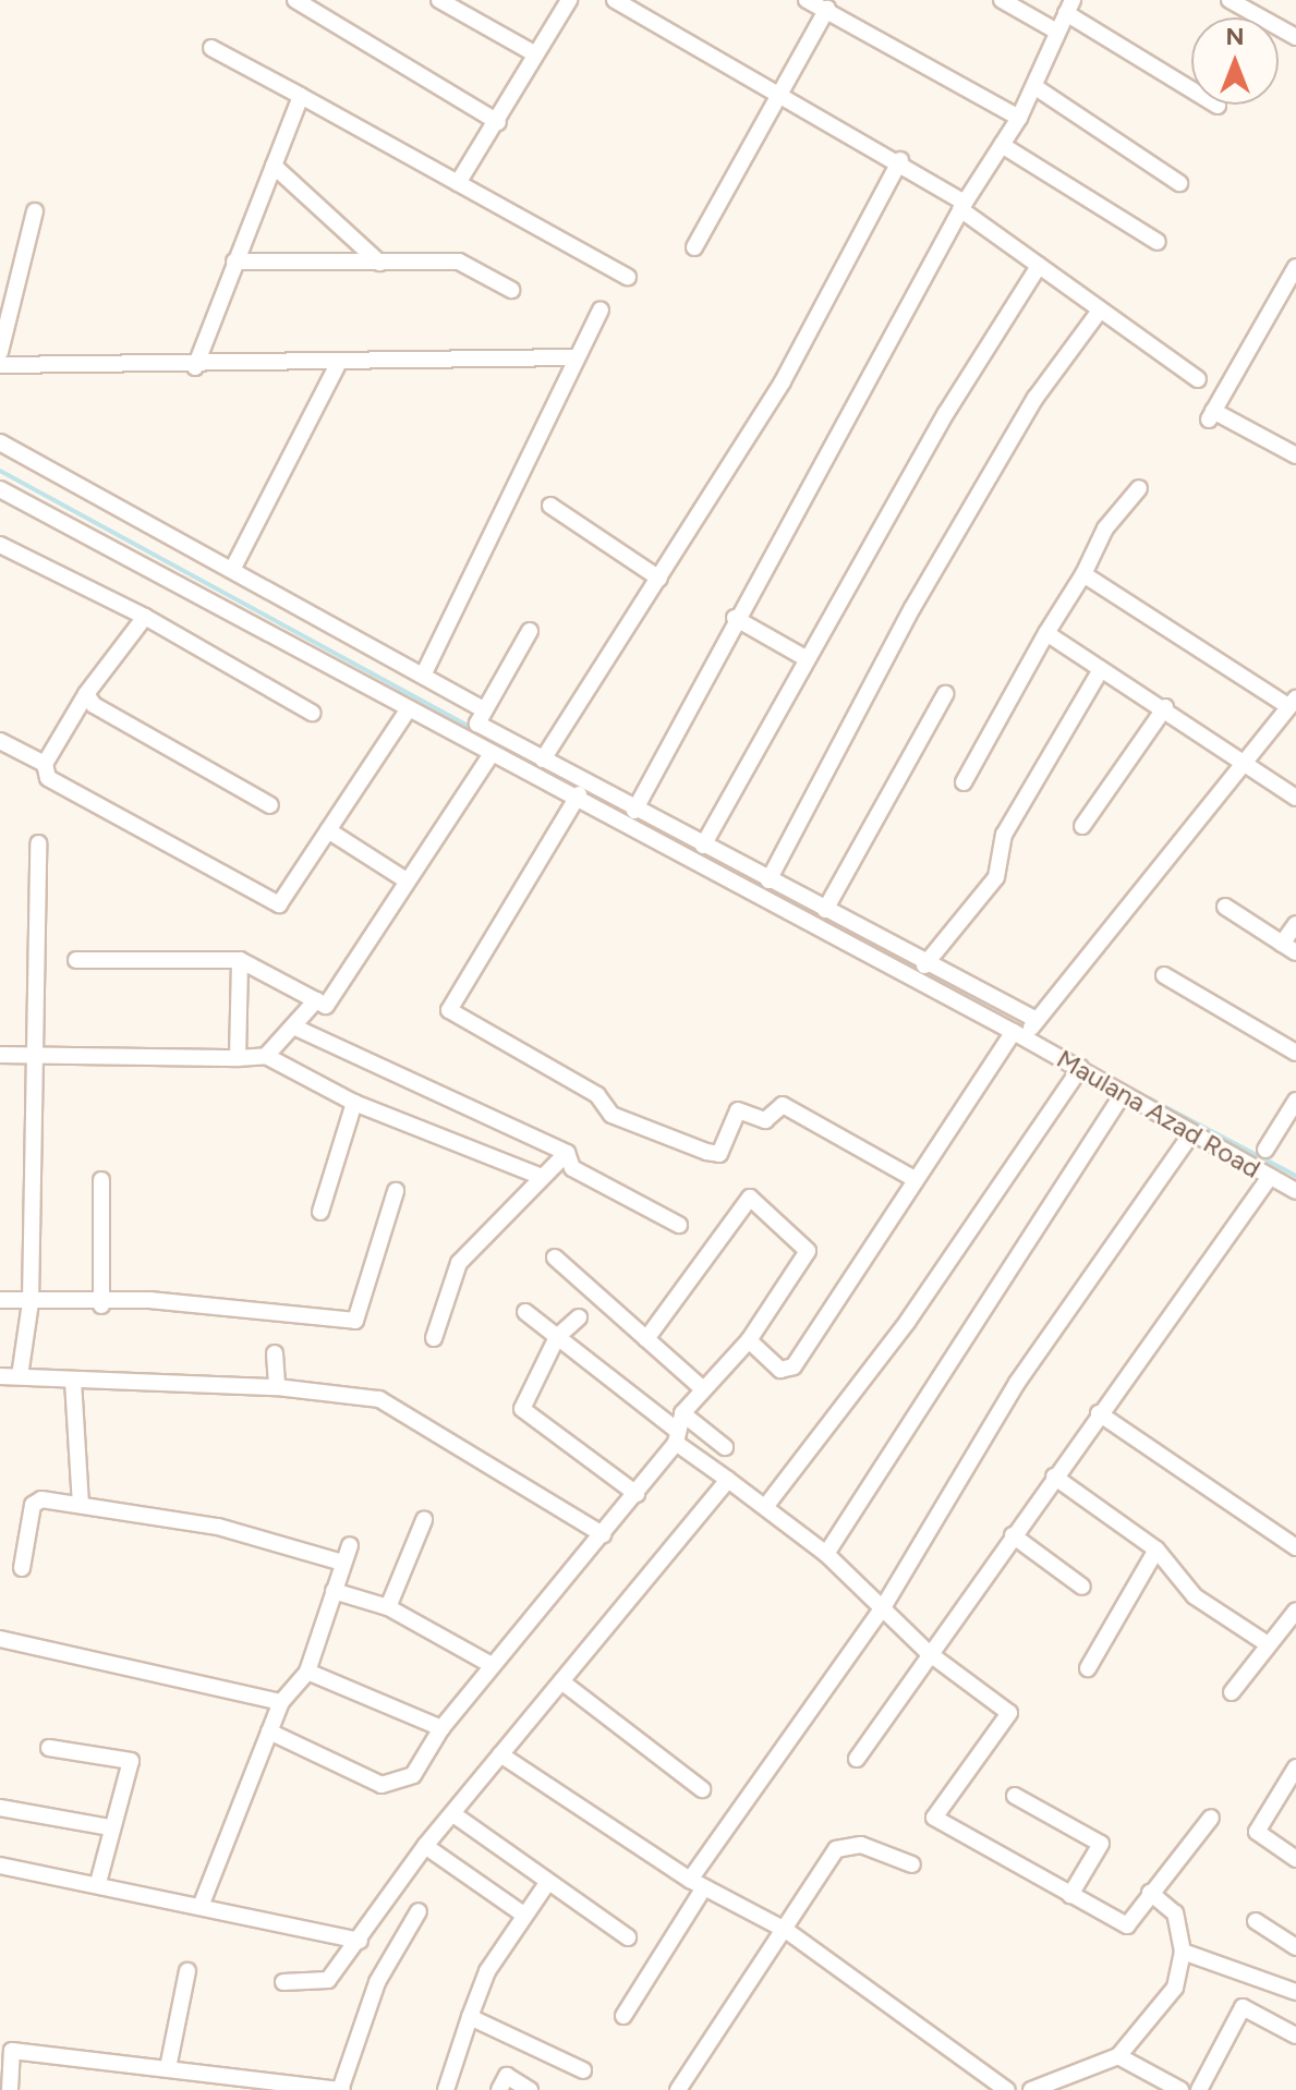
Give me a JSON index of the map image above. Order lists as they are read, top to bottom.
{
  "streets": {
    "street": ["Maulana Azad Road"]
  },
  "north": "top"
}
